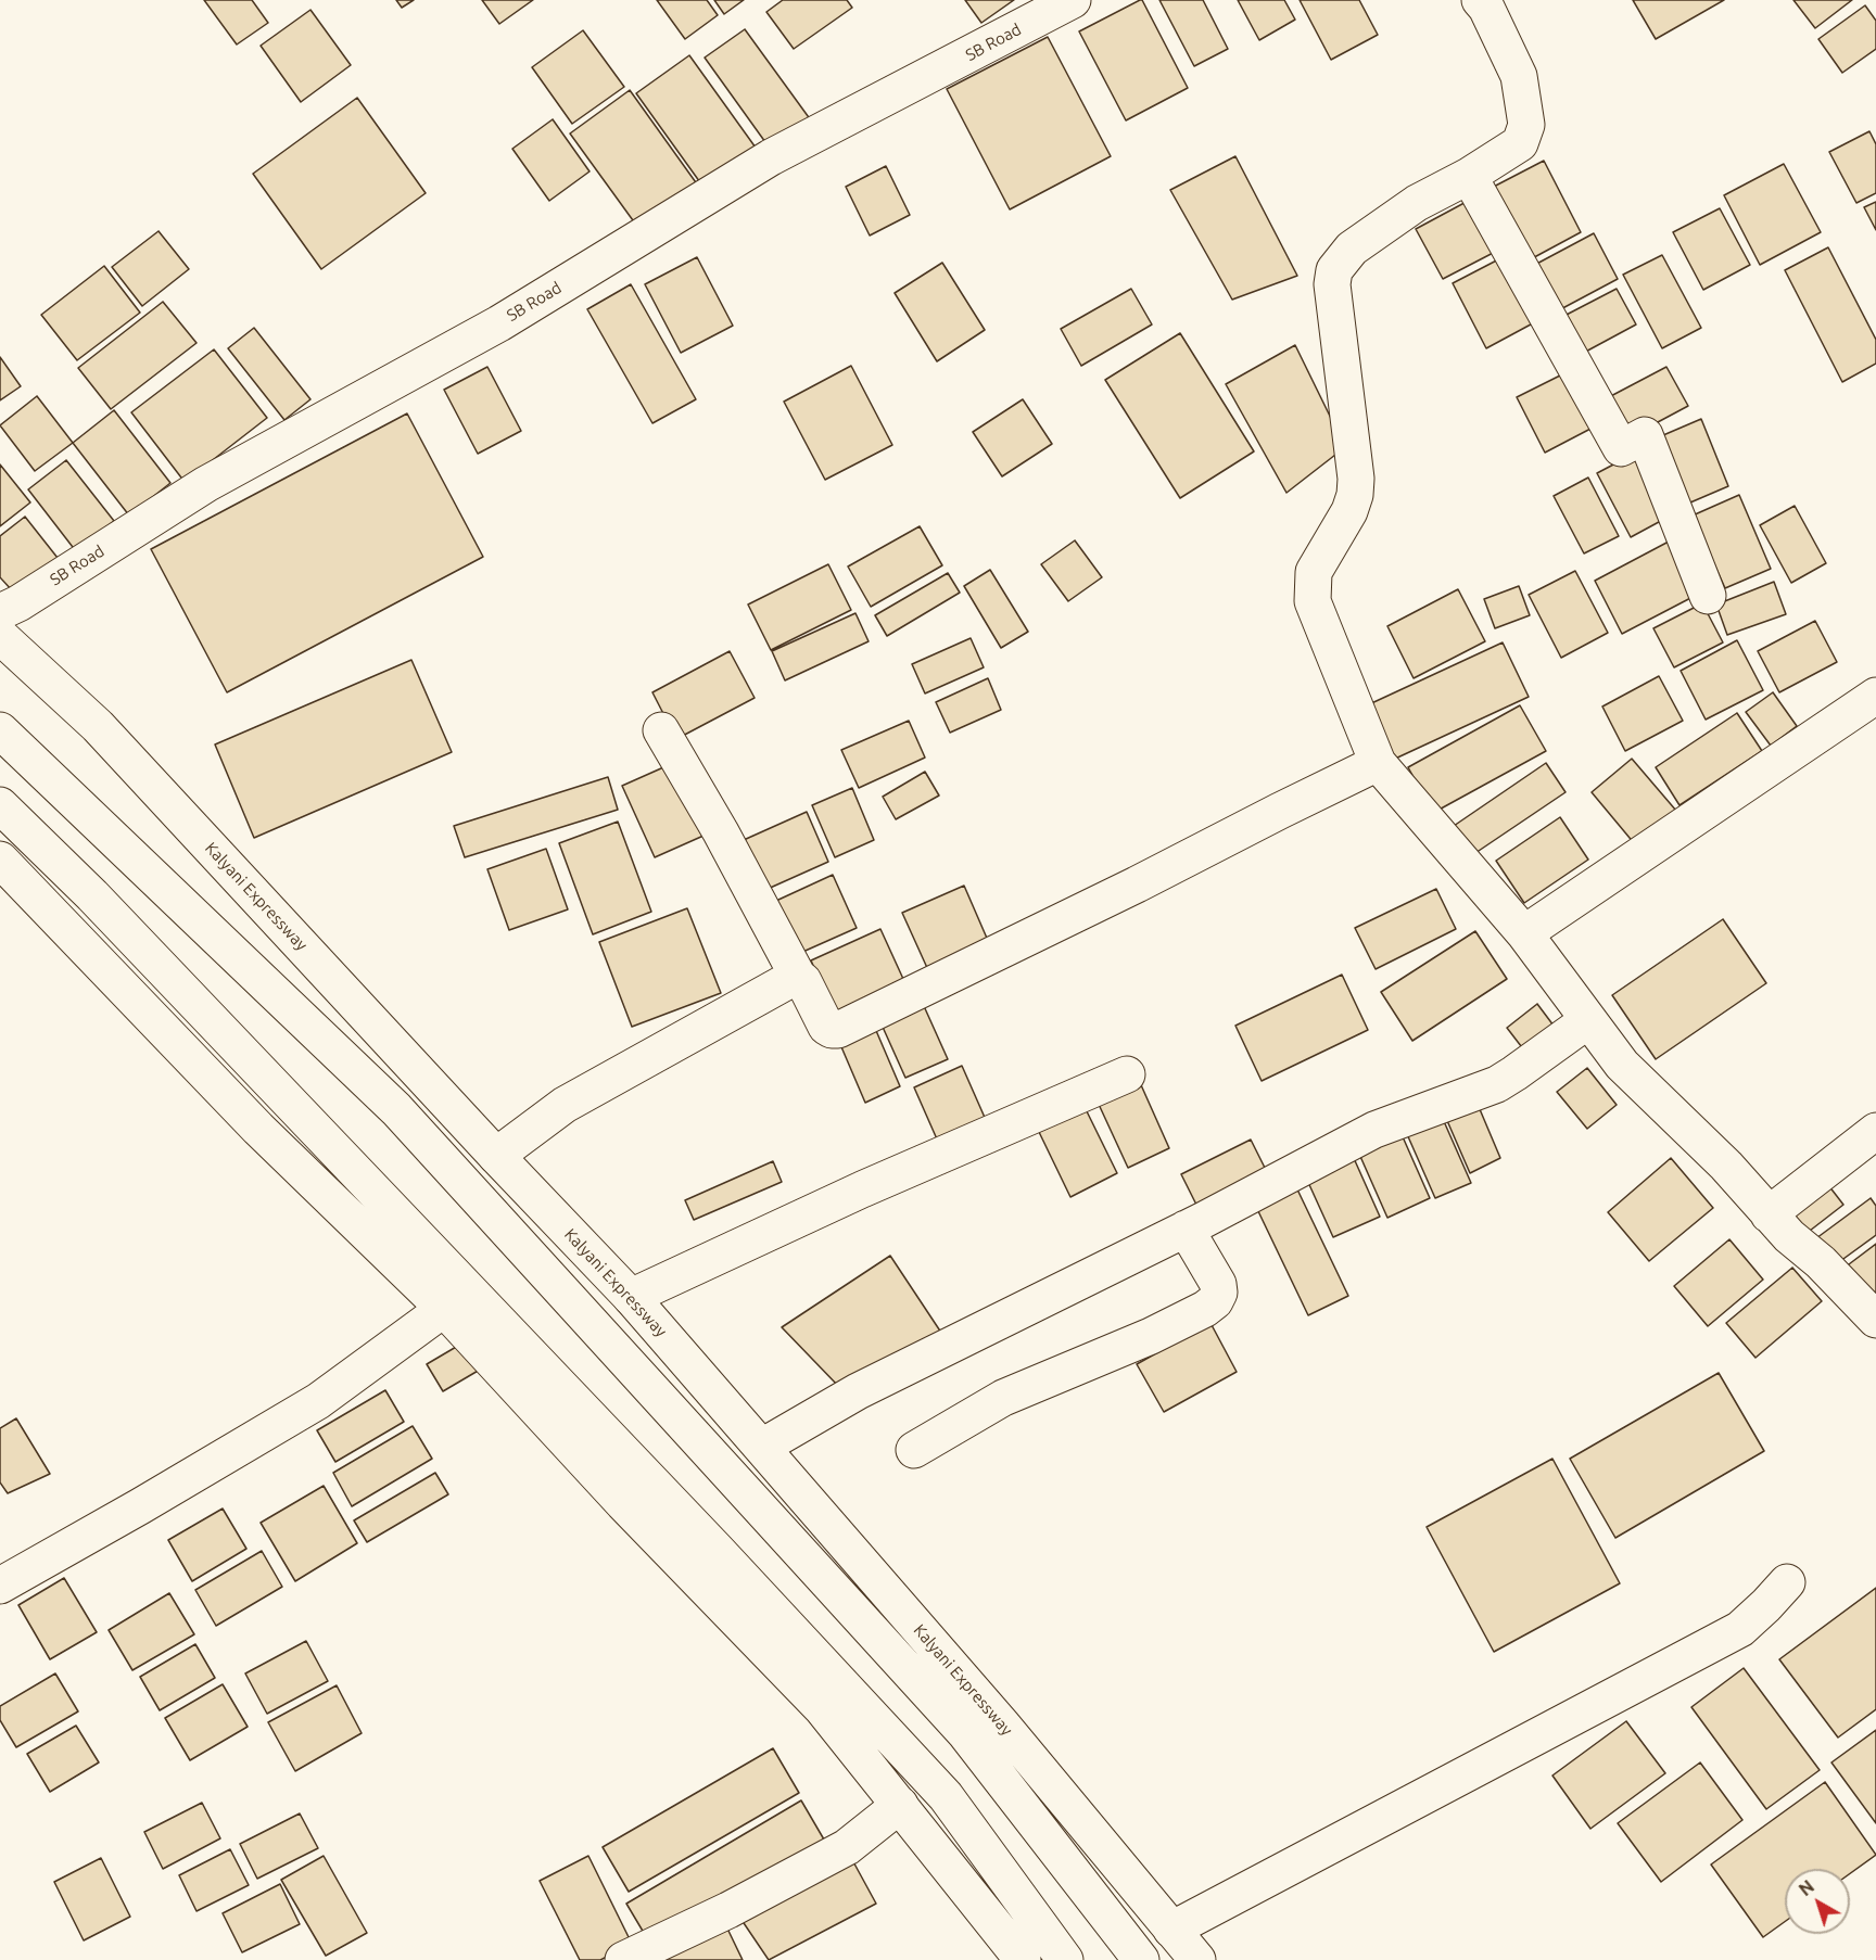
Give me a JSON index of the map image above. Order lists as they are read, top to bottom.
{
  "streets": {
    "main road": ["SB Road", "Kalyani Expressway"]
  },
  "north": "top left"
}
